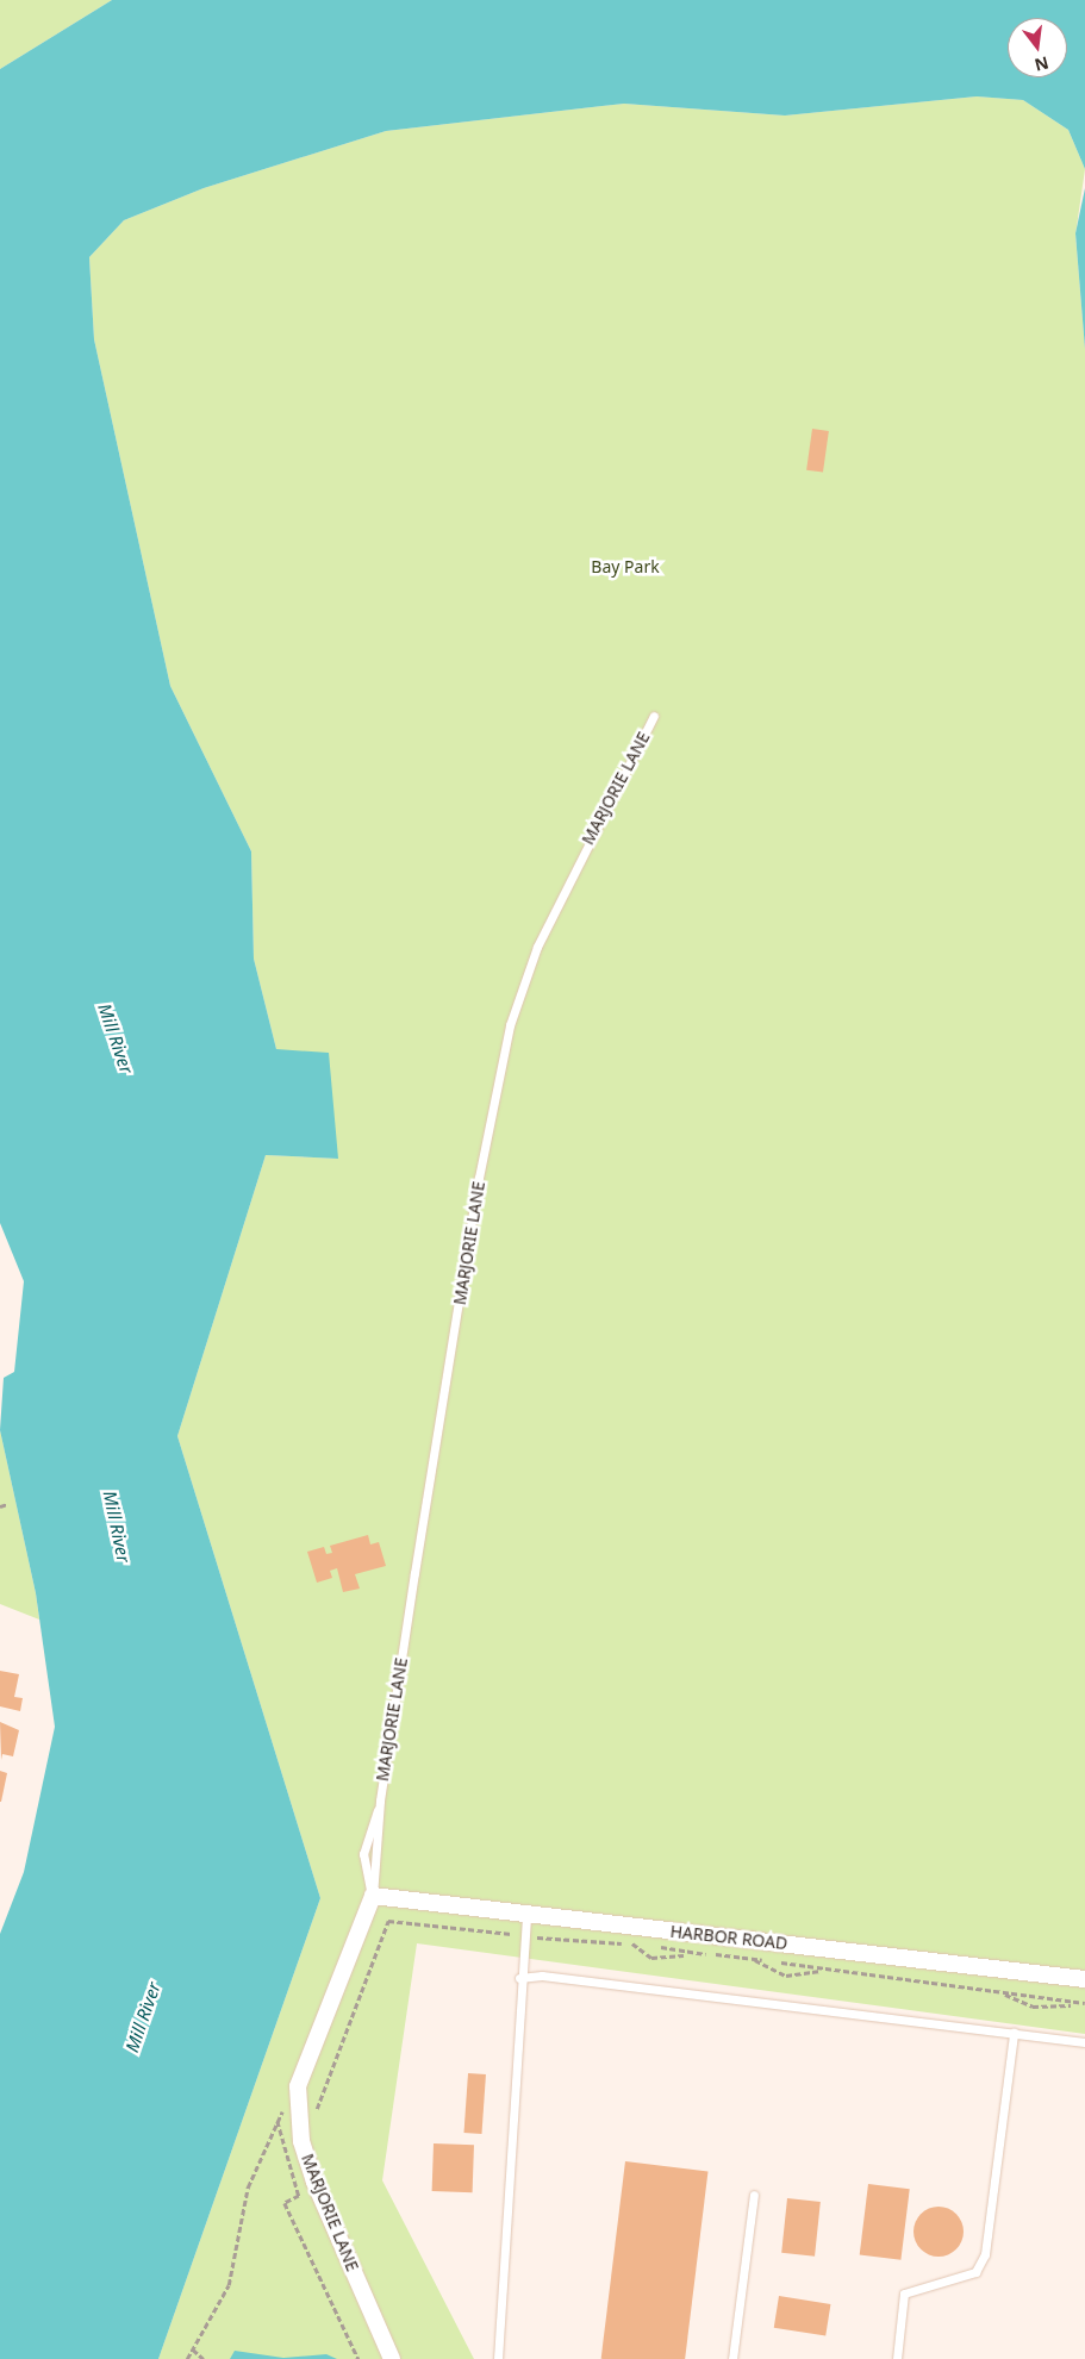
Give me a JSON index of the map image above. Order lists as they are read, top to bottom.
{
  "streets": {
    "street": ["MARJORIE LANE", "HARBOR ROAD"]
  },
  "crossings": [
    ["MARJORIE LANE", "HARBOR ROAD"]
  ],
  "water": ["Mill River"],
  "parks": ["Bay Park"],
  "north": "bottom"
}
